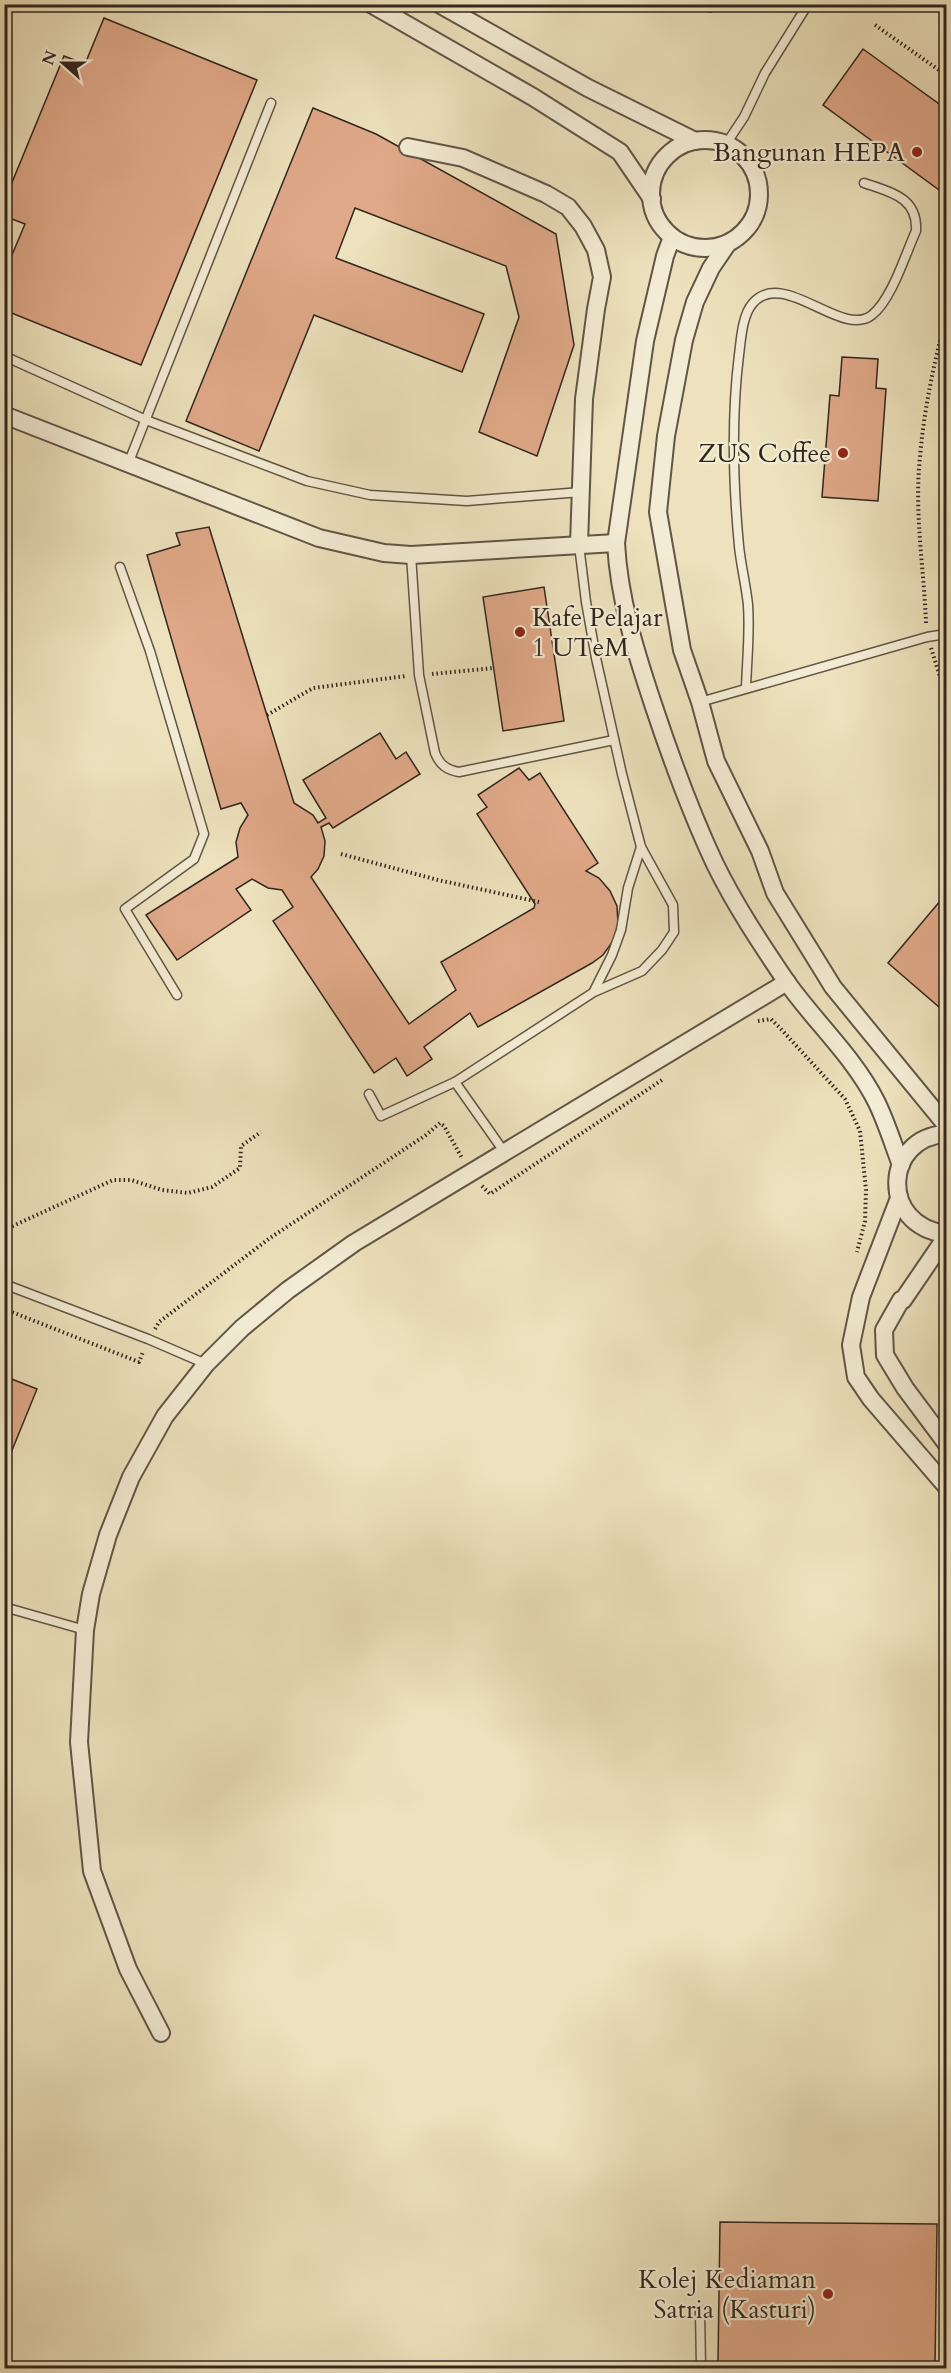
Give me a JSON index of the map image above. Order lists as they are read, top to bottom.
{
  "places": [
    "Bangunan HEPA",
    "ZUS Coffee",
    "Kafe Pelajar 1 UTeM",
    "Kolej Kediaman Satria (Kasturi)"
  ],
  "north": "left"
}
